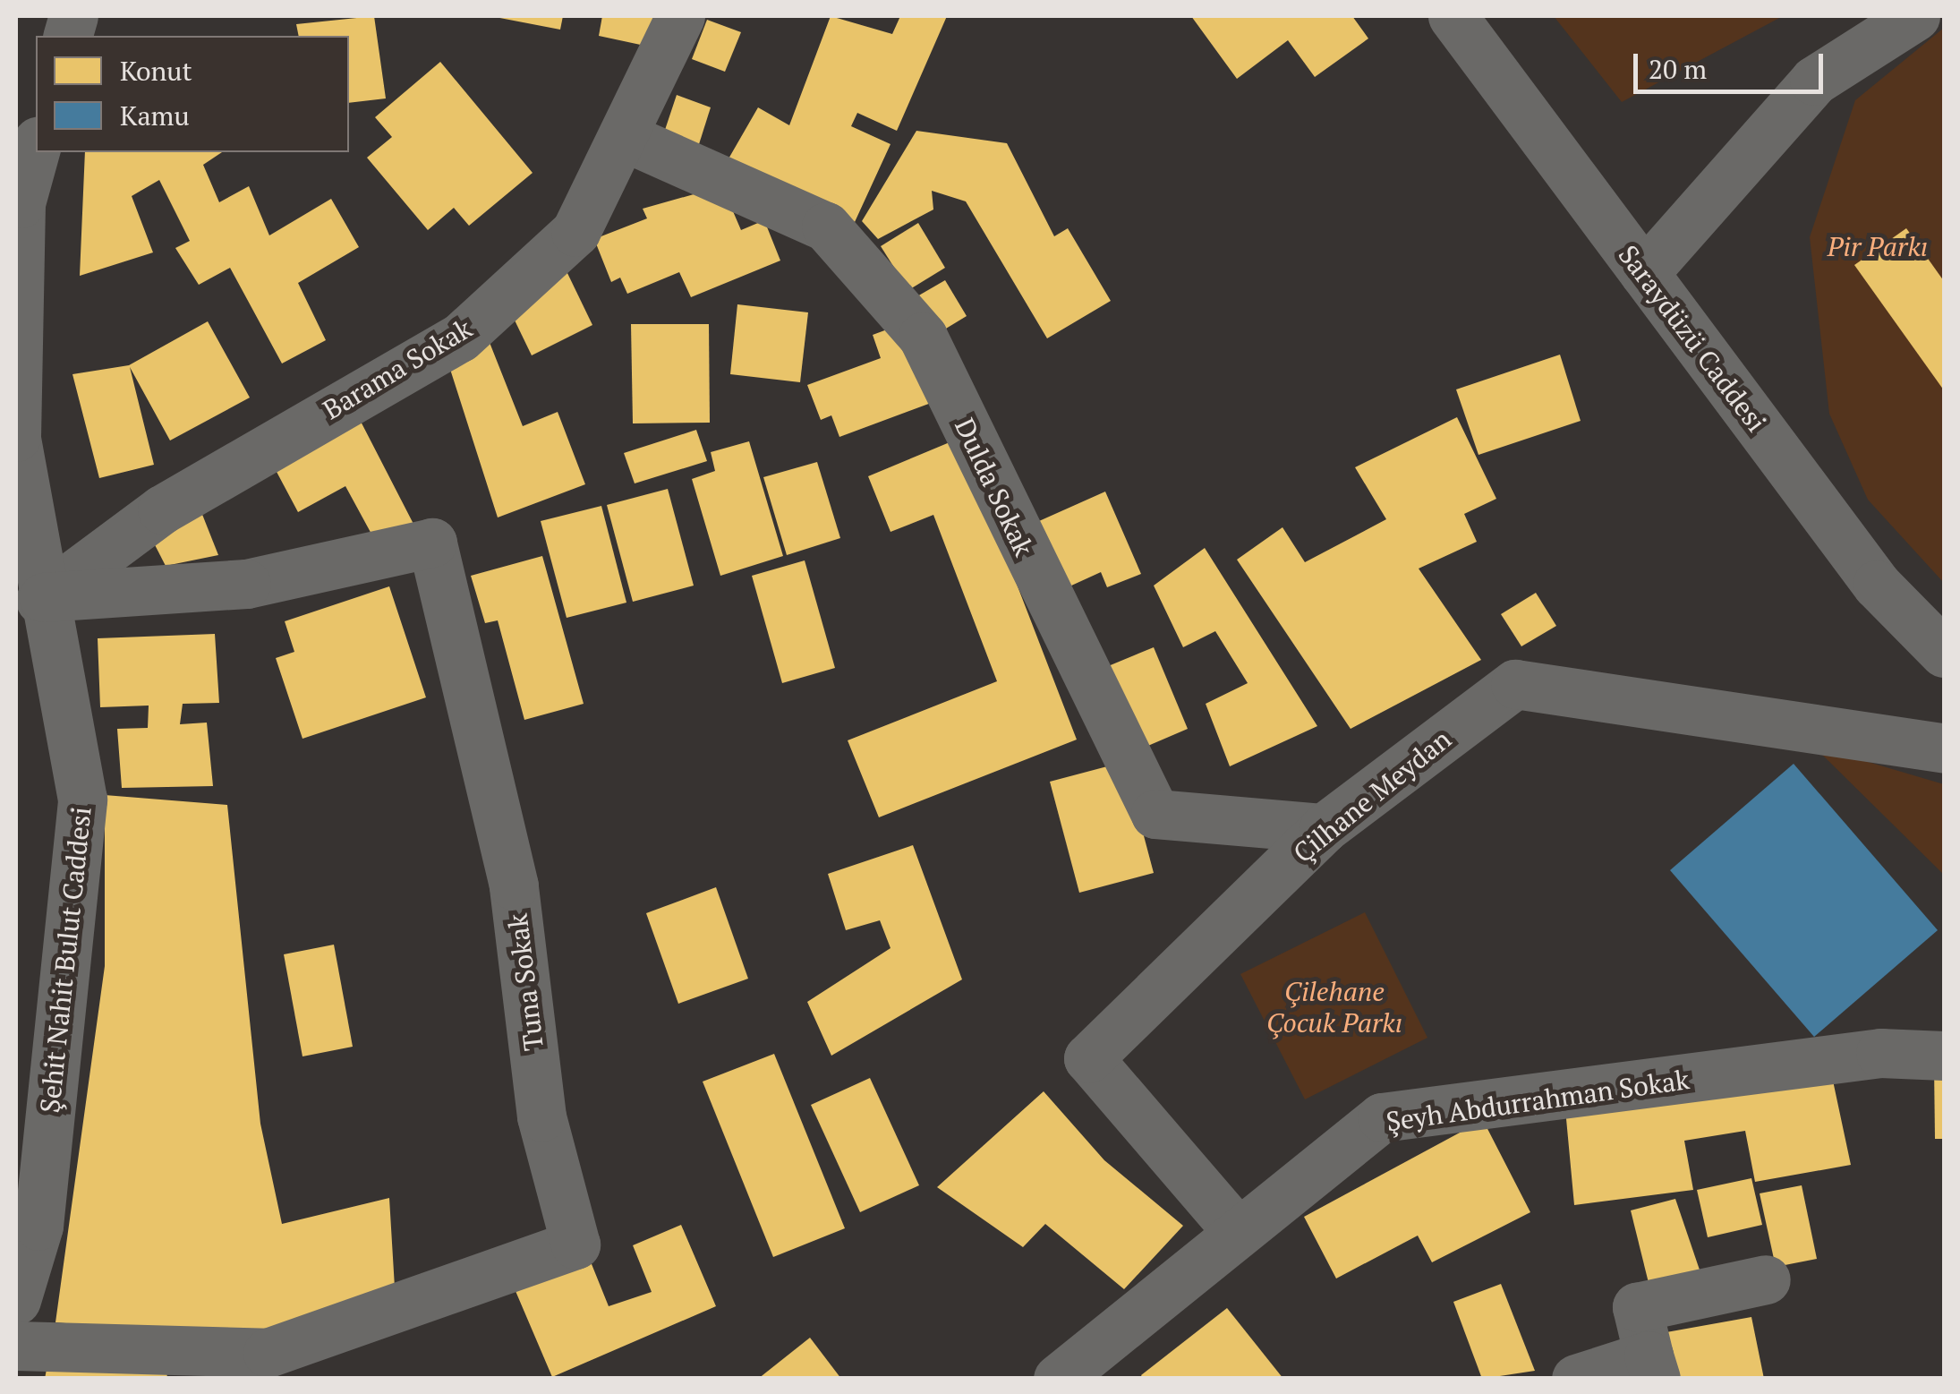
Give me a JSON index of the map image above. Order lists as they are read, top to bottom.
{
  "streets": {
    "street": [
      "Saraydüzü Caddesi",
      "Barama Sokak",
      "Dulda Sokak",
      "Çilhane Meydan",
      "Şehit Nahit Bulut Caddesi",
      "Tuna Sokak",
      "Şeyh Abdurrahman Sokak"
    ]
  },
  "crossings": [
    ["Barama Sokak", "Dulda Sokak"],
    ["Barama Sokak", "Şehit Nahit Bulut Caddesi"],
    ["Barama Sokak", "Tuna Sokak"],
    ["Dulda Sokak", "Çilhane Meydan"],
    ["Çilhane Meydan", "Şeyh Abdurrahman Sokak"],
    ["Şehit Nahit Bulut Caddesi", "Tuna Sokak"]
  ],
  "parks": ["Pir Parkı", "Çilehane Çocuk Parkı"],
  "legend": ["Konut", "Kamu"],
  "scale_bar": "20 m"
}
